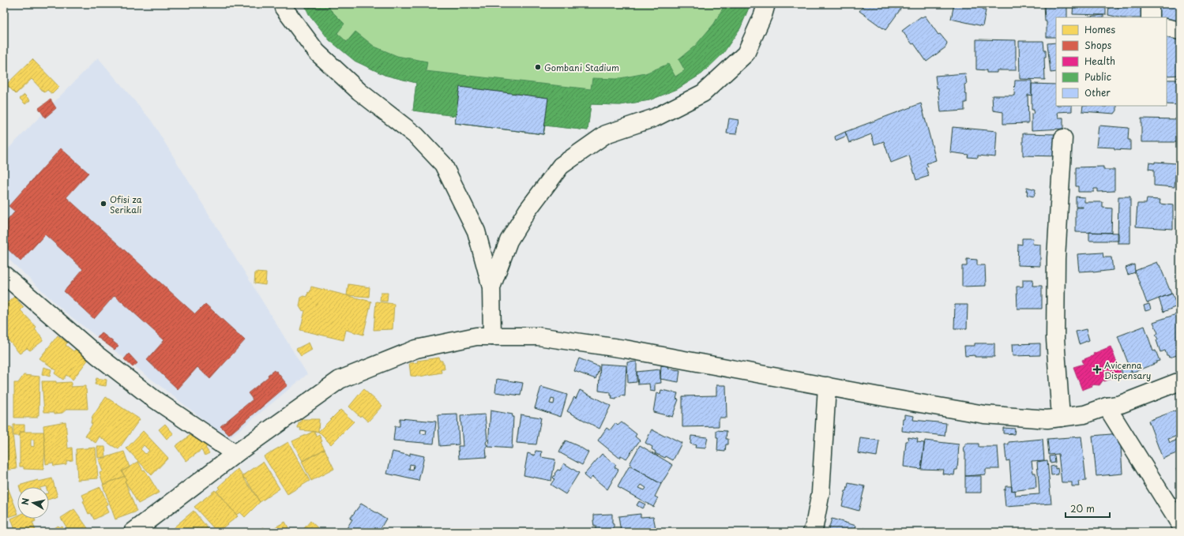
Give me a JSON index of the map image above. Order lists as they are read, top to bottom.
{
  "places": {
    "other": ["Gombani Stadium", "Ofisi za Serikali"],
    "health": ["Avicenna Dispensary"]
  },
  "legend": [
    "Homes",
    "Shops",
    "Health",
    "Public",
    "Other"
  ],
  "scale_bar": "20 m",
  "north": "left"
}
